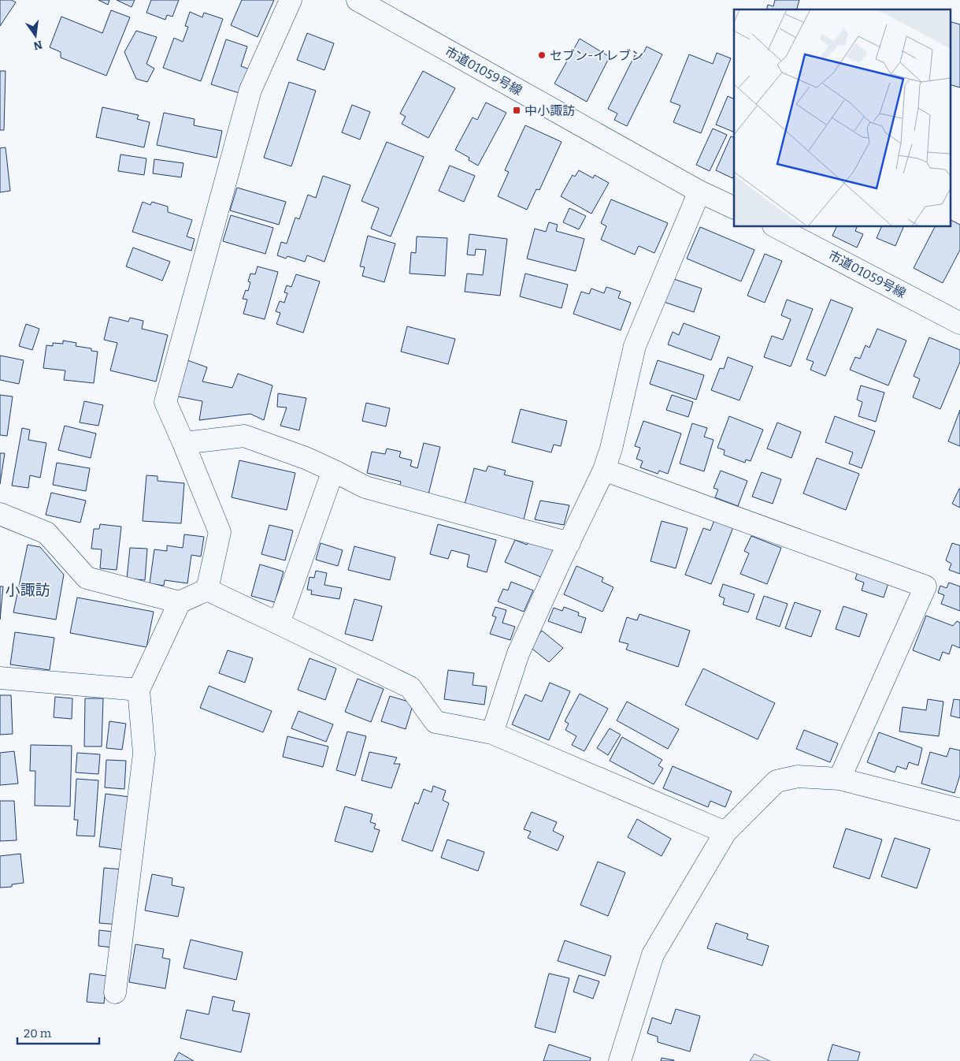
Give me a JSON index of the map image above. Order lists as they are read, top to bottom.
{
  "streets": {
    "street": ["市道01059号線"]
  },
  "districts": ["小諏訪"],
  "places": {
    "other": ["セブン-イレブン"],
    "transit": ["中小諏訪"]
  },
  "scale_bar": "20 m",
  "north": "bottom"
}
